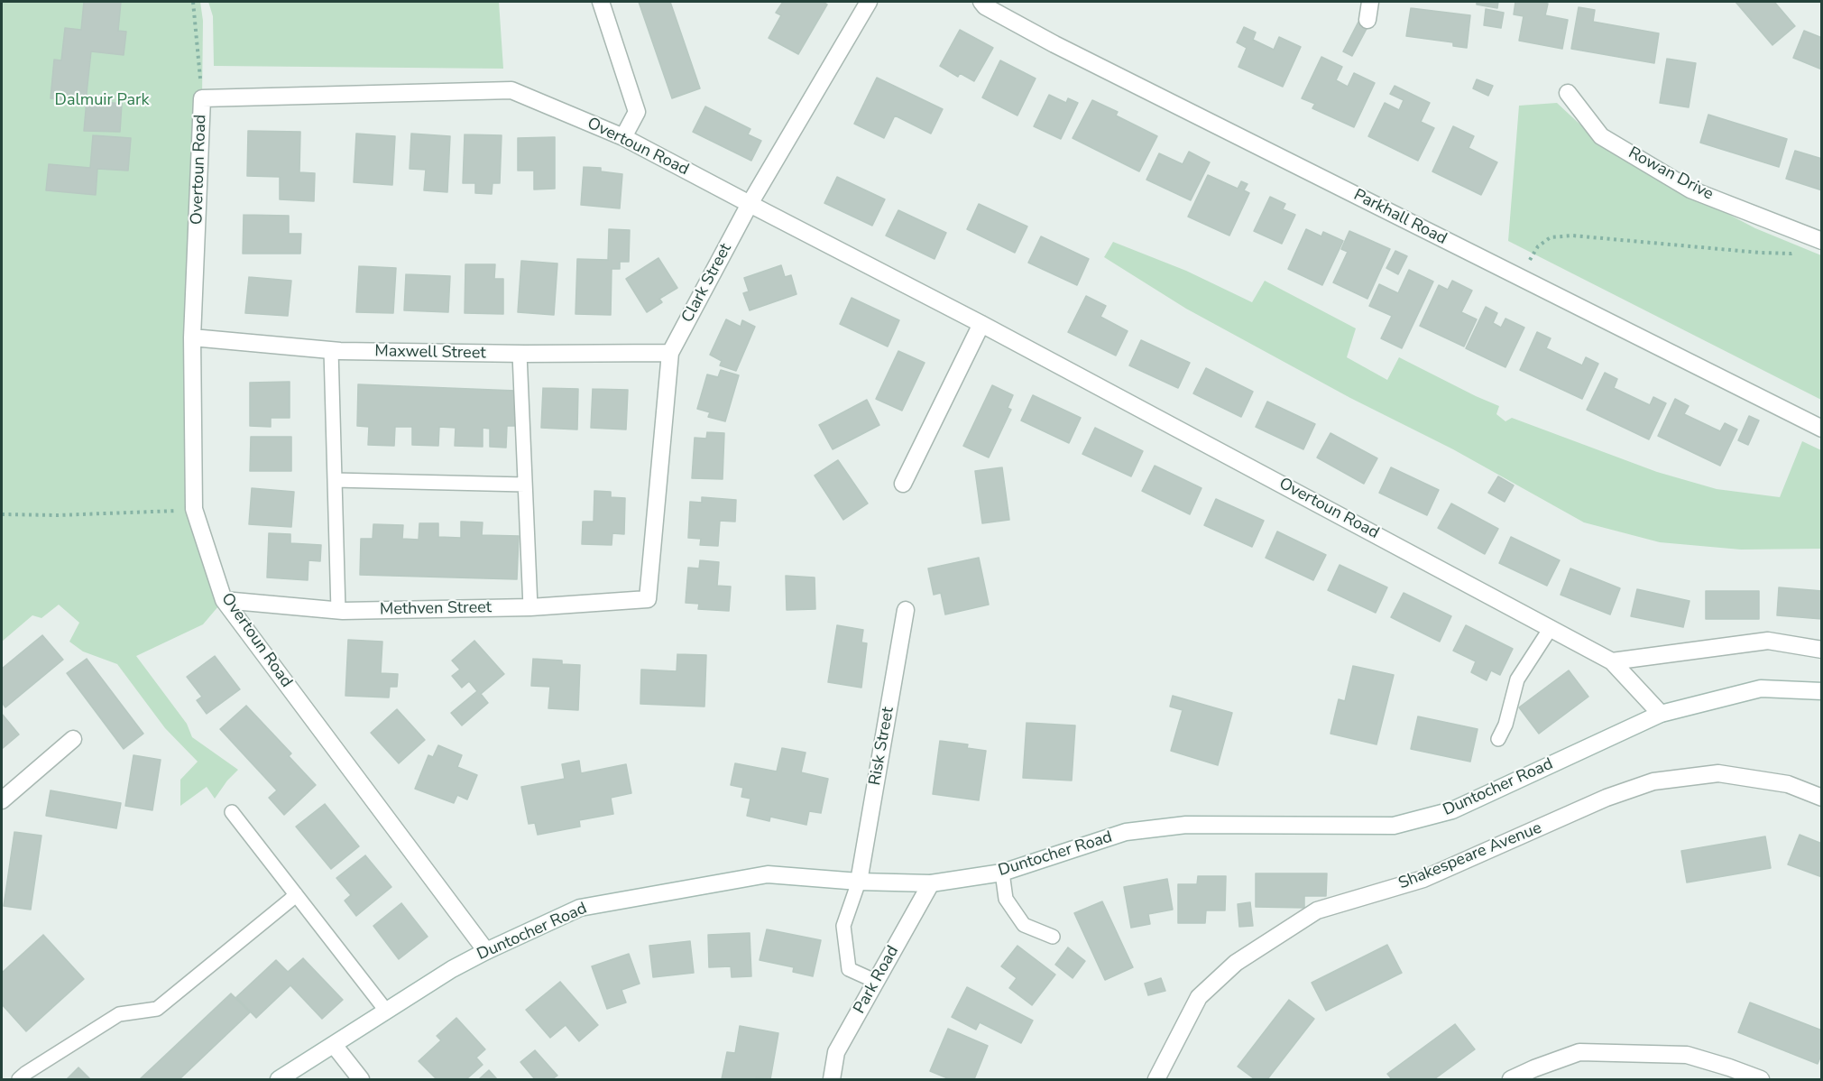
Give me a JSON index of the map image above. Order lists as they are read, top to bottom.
{
  "streets": {
    "street": [
      "Overtoun Road",
      "Rowan Drive",
      "Parkhall Road",
      "Clark Street",
      "Maxwell Street",
      "Methven Street",
      "Risk Street",
      "Duntocher Road",
      "Shakespeare Avenue",
      "Park Road"
    ]
  },
  "crossings": [
    ["Overtoun Road", "Clark Street"],
    ["Overtoun Road", "Maxwell Street"],
    ["Overtoun Road", "Methven Street"],
    ["Overtoun Road", "Duntocher Road"],
    ["Clark Street", "Maxwell Street"],
    ["Clark Street", "Methven Street"],
    ["Risk Street", "Duntocher Road"],
    ["Duntocher Road", "Park Road"]
  ],
  "parks": ["Dalmuir Park"]
}
